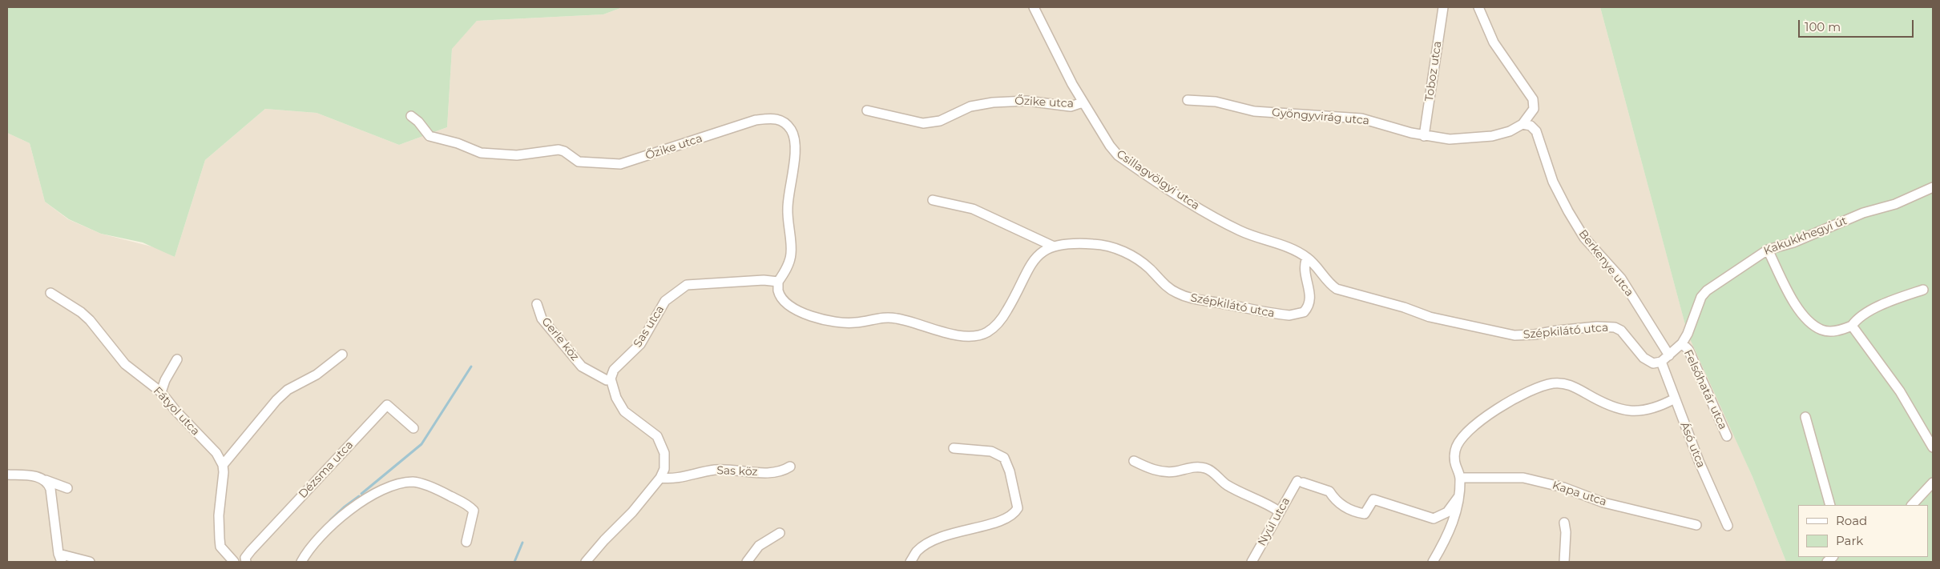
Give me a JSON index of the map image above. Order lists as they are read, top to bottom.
{
  "streets": {
    "street": [
      "Toboz utca",
      "Őzike utca",
      "Gyöngyvirág utca",
      "Csillagvölgyi utca",
      "Kakukkhegyi út",
      "Berkenye utca",
      "Szépkilátó utca",
      "Sas utca",
      "Gerle köz",
      "Felsőhatár utca",
      "Fátyol utca",
      "Ásó utca",
      "Dézsma utca",
      "Sas köz",
      "Kapa utca",
      "Nyúl utca"
    ]
  },
  "crossings": [
    ["Toboz utca", "Gyöngyvirág utca"],
    ["Őzike utca", "Csillagvölgyi utca"],
    ["Őzike utca", "Szépkilátó utca"],
    ["Őzike utca", "Sas utca"],
    ["Gyöngyvirág utca", "Berkenye utca"],
    ["Csillagvölgyi utca", "Szépkilátó utca"],
    ["Kakukkhegyi út", "Felsőhatár utca"],
    ["Szépkilátó utca", "Sas utca"],
    ["Szépkilátó utca", "Ásó utca"],
    ["Sas utca", "Gerle köz"]
  ],
  "legend": ["Road", "Park"],
  "scale_bar": "100 m"
}
